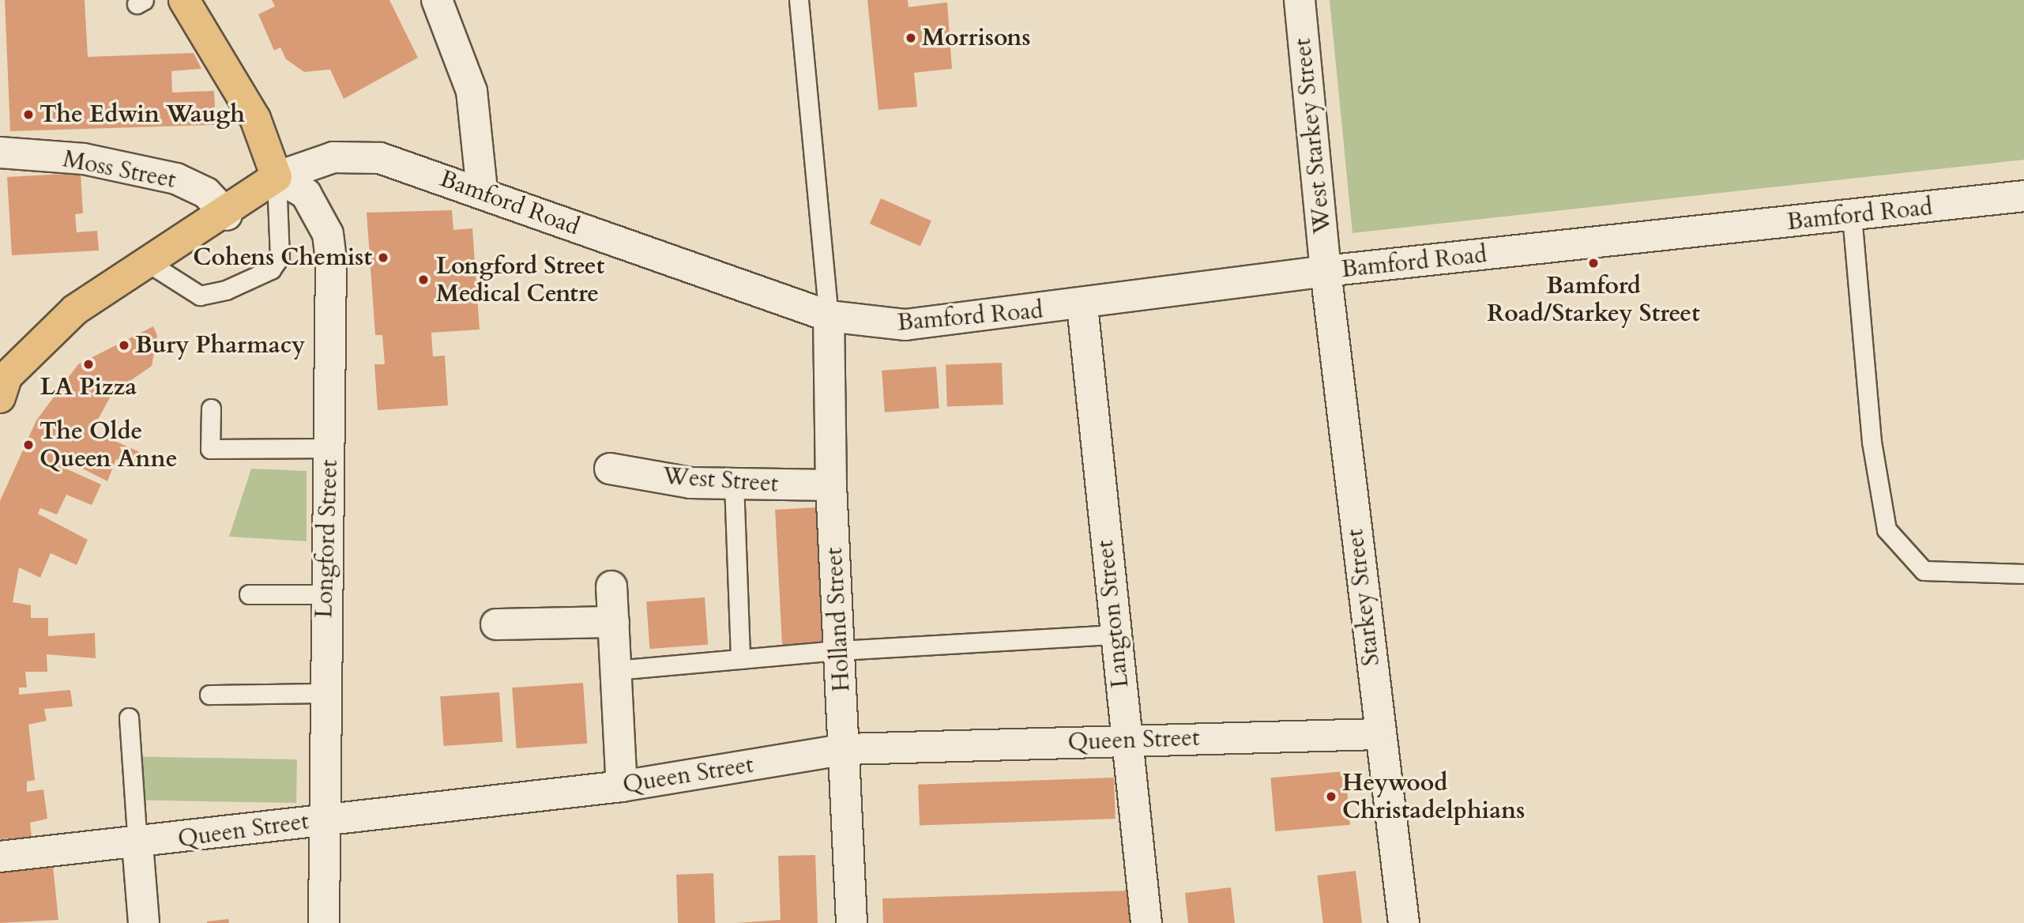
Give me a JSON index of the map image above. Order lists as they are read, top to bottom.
{
  "streets": {
    "highway": ["Bamford Road"],
    "street": [
      "West Starkey Street",
      "Moss Street",
      "West Street",
      "Longford Street",
      "Starkey Street",
      "Langton Street",
      "Holland Street",
      "Queen Street"
    ]
  },
  "crossings": [
    ["West Starkey Street", "Bamford Road"],
    ["West Starkey Street", "Starkey Street"],
    ["Moss Street", "Bamford Road"],
    ["Bamford Road", "Longford Street"],
    ["Bamford Road", "Starkey Street"],
    ["Bamford Road", "Langton Street"],
    ["Bamford Road", "Holland Street"],
    ["West Street", "Holland Street"],
    ["Longford Street", "Queen Street"],
    ["Starkey Street", "Queen Street"],
    ["Langton Street", "Queen Street"],
    ["Holland Street", "Queen Street"]
  ],
  "places": [
    "Morrisons",
    "The Edwin Waugh",
    "Cohens Chemist",
    "Bamford Road/Starkey Street",
    "Longford Street Medical Centre",
    "Bury Pharmacy",
    "LA Pizza",
    "The Olde Queen Anne",
    "Heywood Christadelphians"
  ]
}
